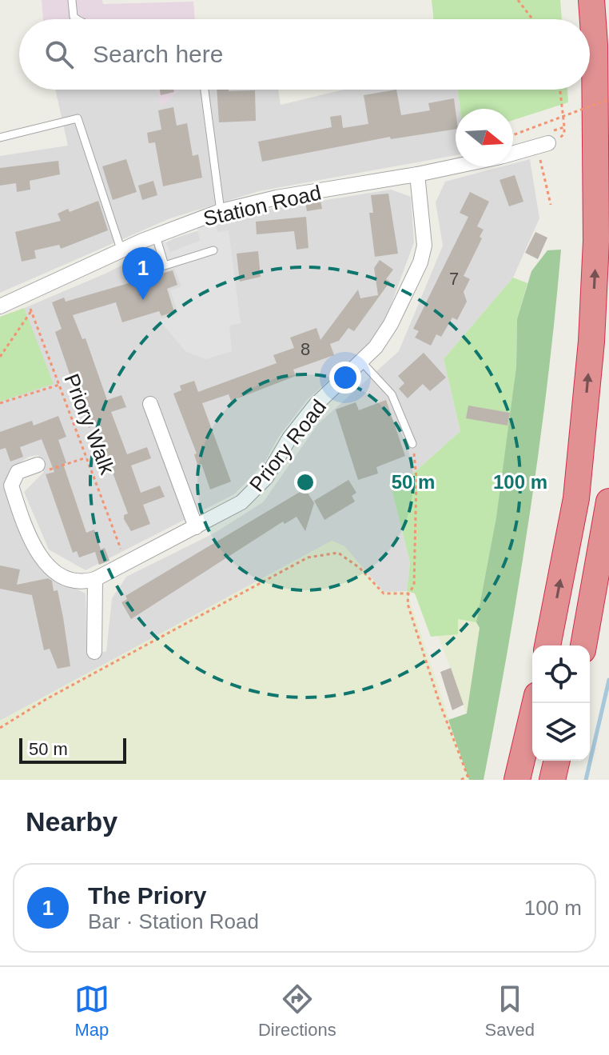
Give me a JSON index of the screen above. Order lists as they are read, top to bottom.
{
  "streets": {
    "street": ["Station Road", "Priory Road"],
    "path": ["Priory Walk"]
  },
  "crossings": [
    ["Station Road", "Priory Walk"],
    ["Station Road", "Priory Road"],
    ["Priory Walk", "Priory Road"]
  ],
  "house_numbers": ["7", "8"],
  "scale_bar": "50 m",
  "north": "right",
  "page": {
    "search": "Search here",
    "pins": "1",
    "scale": "50 m",
    "heading": "Nearby",
    "list": [
      {
        "mark": "1",
        "name": "The Priory",
        "note": "Bar · Station Road",
        "value": "100 m"
      }
    ],
    "nav": ["Map", "Directions", "Saved"]
  },
  "rings": ["50 m", "100 m"]
}
